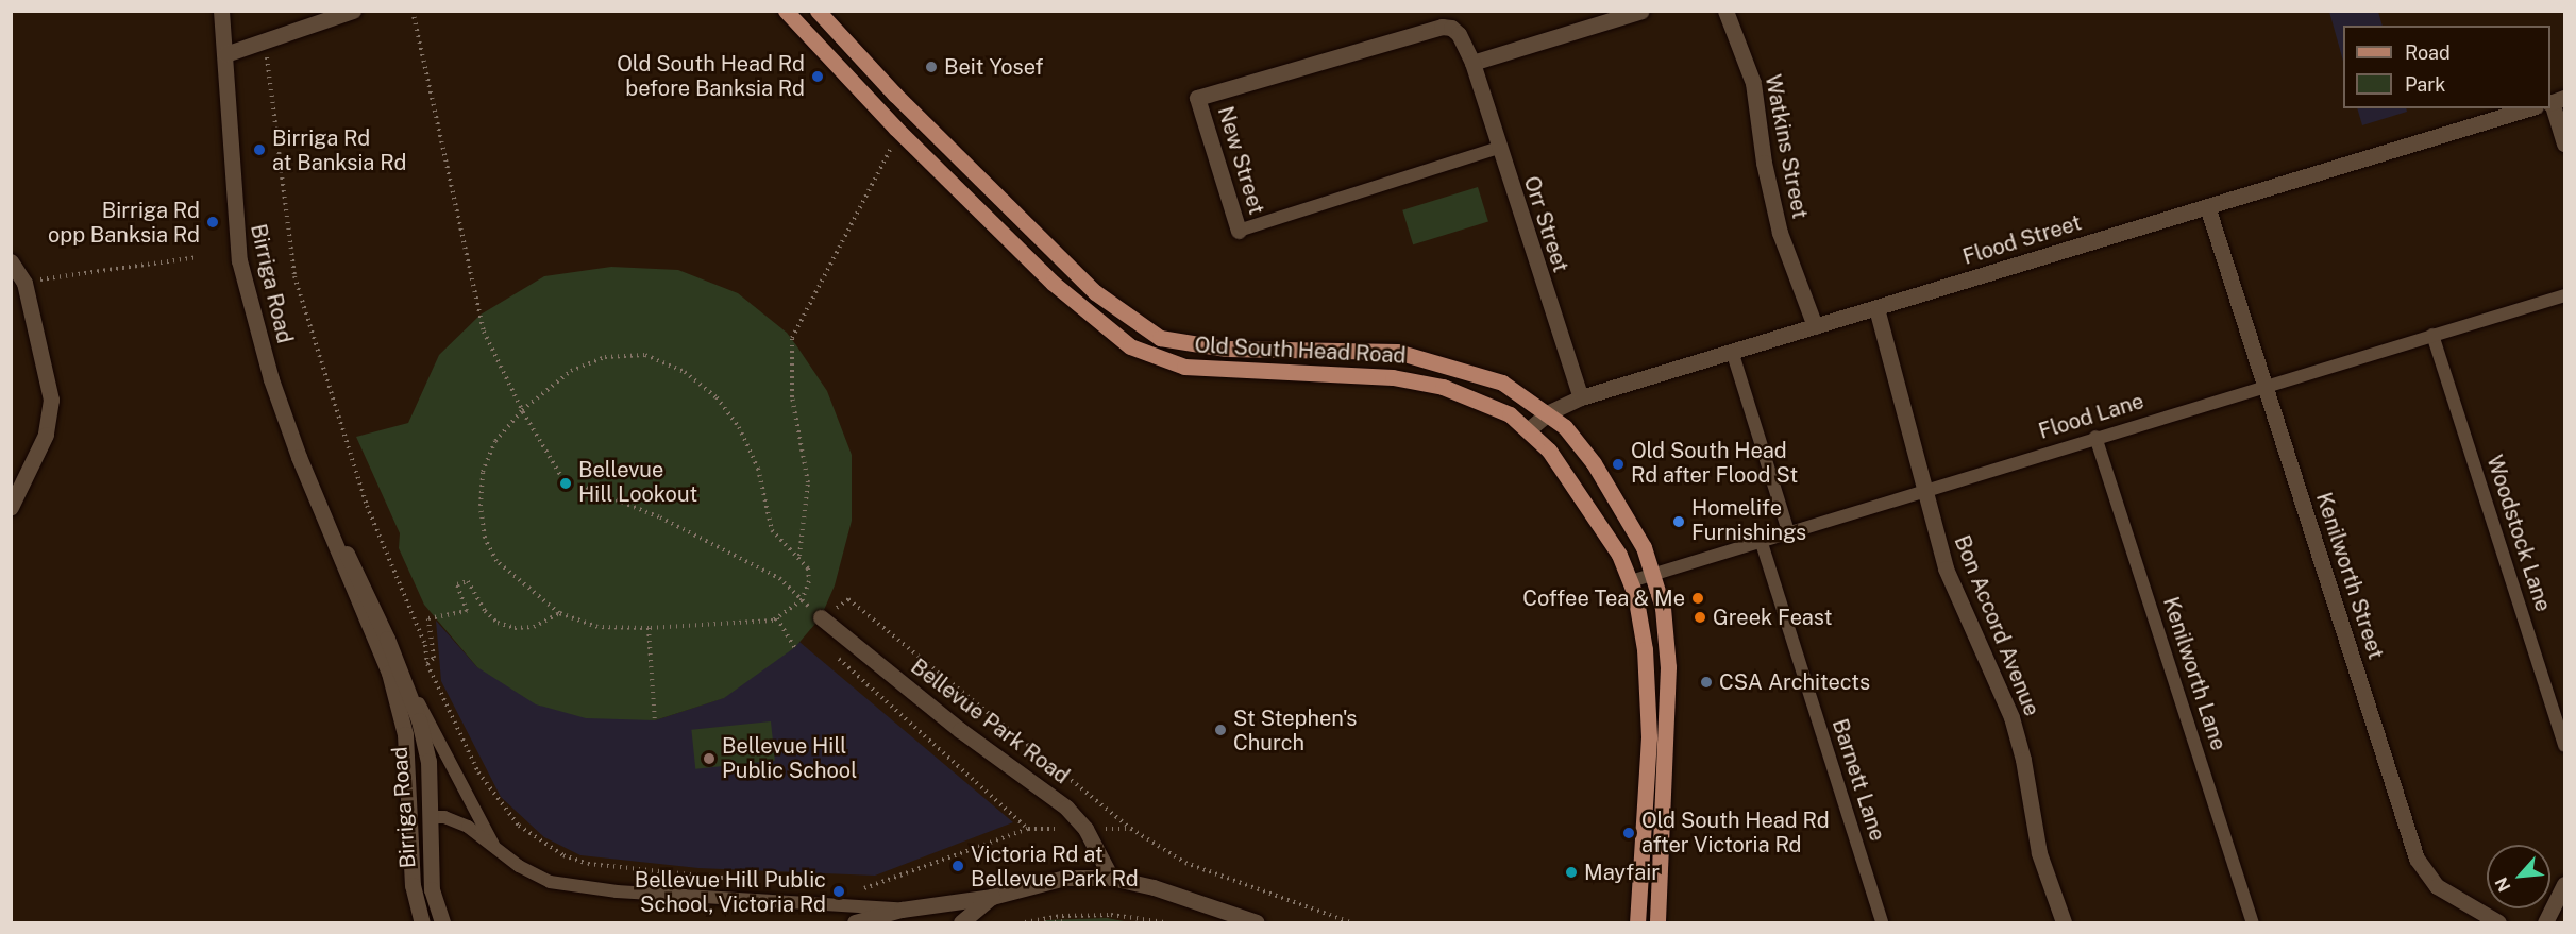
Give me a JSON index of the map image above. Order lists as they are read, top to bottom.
{
  "streets": {
    "main road": ["Old South Head Road"],
    "street": [
      "Watkins Street",
      "New Street",
      "Orr Street",
      "Flood Street",
      "Birriga Road",
      "Kenilworth Street",
      "Bon Accord Avenue",
      "Bellevue Park Road"
    ],
    "lane": [
      "Flood Lane",
      "Woodstock Lane",
      "Kenilworth Lane",
      "Barnett Lane"
    ]
  },
  "crossings": [
    ["Watkins Street", "Flood Street"],
    ["New Street", "Orr Street"],
    ["Orr Street", "Flood Street"],
    ["Flood Street", "Old South Head Road"],
    ["Flood Street", "Kenilworth Street"],
    ["Flood Street", "Bon Accord Avenue"],
    ["Old South Head Road", "Flood Lane"],
    ["Flood Lane", "Woodstock Lane"],
    ["Flood Lane", "Kenilworth Street"],
    ["Flood Lane", "Bon Accord Avenue"],
    ["Flood Lane", "Kenilworth Lane"],
    ["Flood Lane", "Barnett Lane"]
  ],
  "places": [
    "Beit Yosef",
    "Old South Head Rd before Banksia Rd",
    "Birriga Rd at Banksia Rd",
    "Birriga Rd opp Banksia Rd",
    "Old South Head Rd after Flood St",
    "Bellevue Hill Lookout",
    "Homelife Furnishings",
    "Coffee Tea & Me",
    "Greek Feast",
    "CSA Architects",
    "St Stephen's Church",
    "Bellevue Hill Public School",
    "Old South Head Rd after Victoria Rd",
    "Victoria Rd at Bellevue Park Rd",
    "Mayfair",
    "Bellevue Hill Public School, Victoria Rd"
  ],
  "legend": ["Road", "Park"],
  "north": "bottom left"
}
